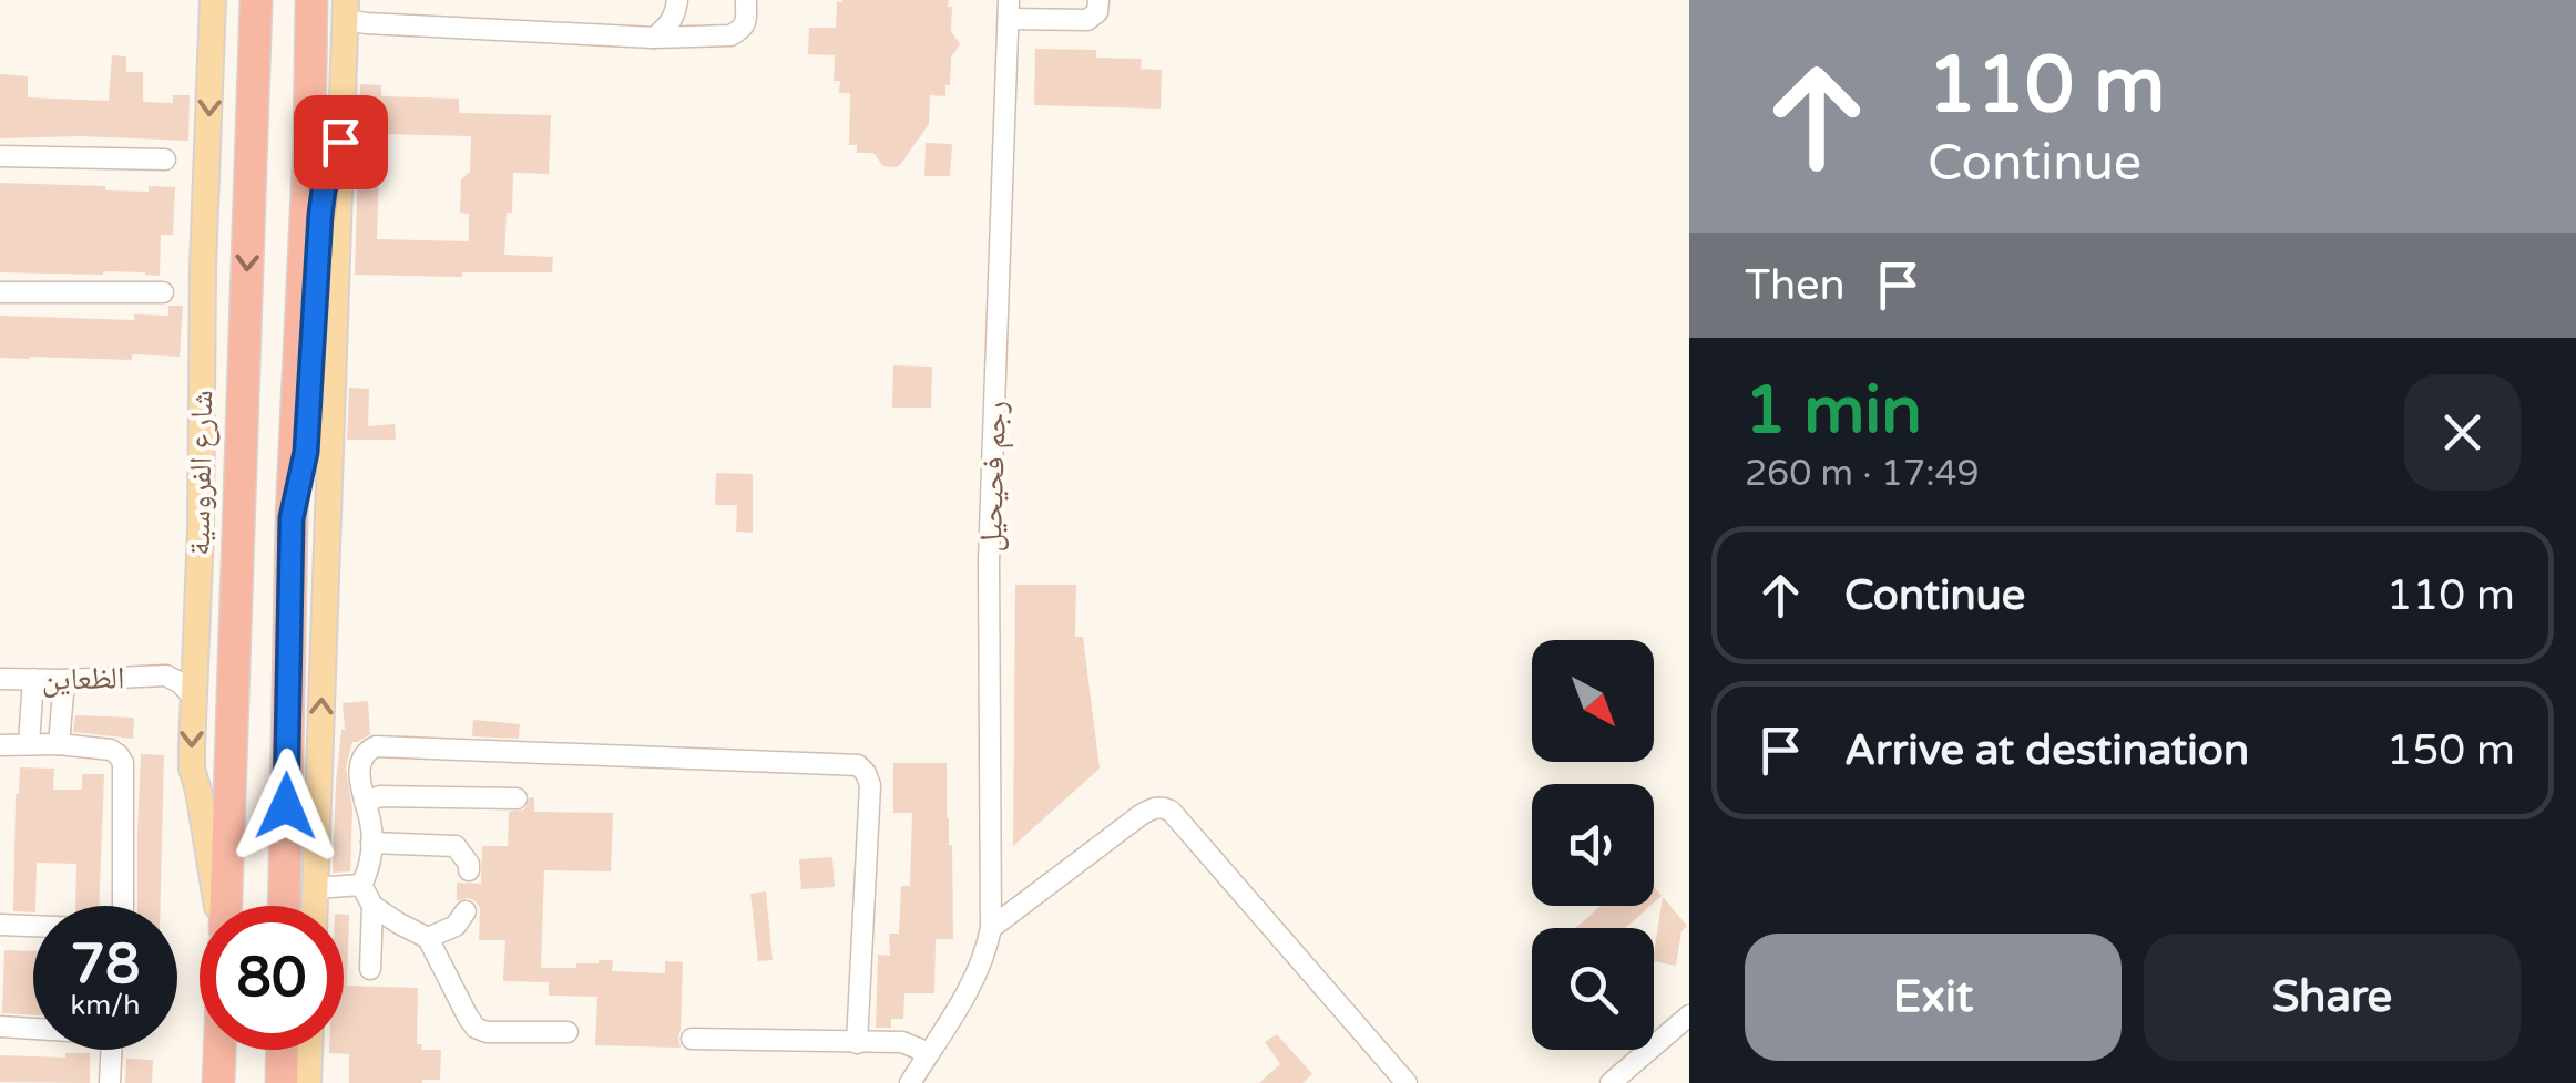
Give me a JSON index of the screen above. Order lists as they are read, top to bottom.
{
  "streets": {
    "highway": ["شارع الفروسية"],
    "street": ["رجم فحيحيل", "الظعاين"]
  },
  "crossings": [
    ["شارع الفروسية", "الظعاين"]
  ],
  "north": "bottom right",
  "page": {
    "turn": ["110 m", "Continue"],
    "then": "Then",
    "heading": ["1 min", "260 m · 17:49"],
    "list": [
      {
        "name": "Continue",
        "value": "110 m"
      },
      {
        "name": "Arrive at destination",
        "value": "150 m"
      }
    ],
    "speed": "78 km/h",
    "limit": "80",
    "buttons": ["Exit", "Share"]
  }
}
